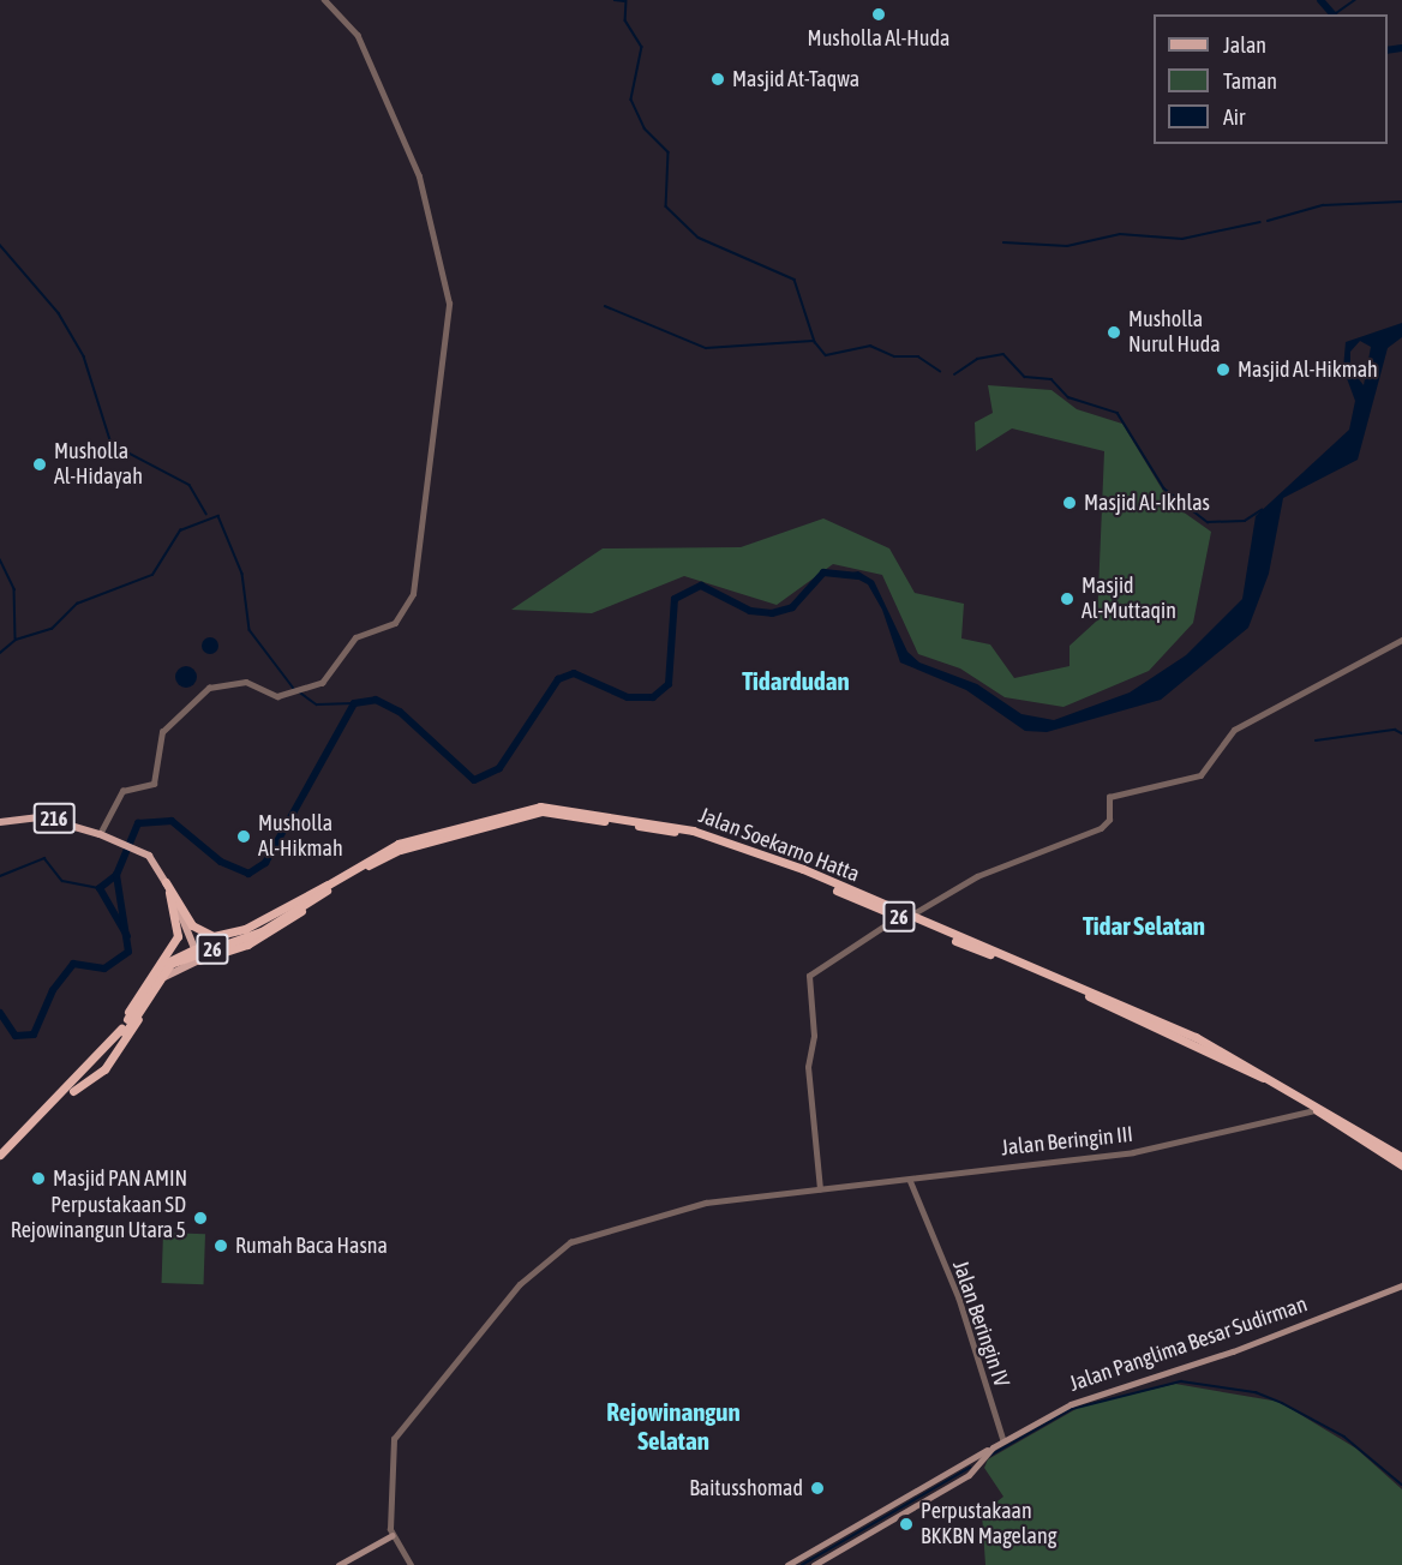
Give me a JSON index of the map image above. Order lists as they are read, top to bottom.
{
  "streets": {
    "highway": ["Jalan Soekarno Hatta", "26"],
    "main road": ["216", "Jalan Panglima Besar Sudirman"],
    "street": ["Jalan Beringin III", "Jalan Beringin IV"]
  },
  "crossings": [
    ["Jalan Soekarno Hatta", "26"],
    ["Jalan Soekarno Hatta", "Jalan Beringin III"],
    ["Jalan Beringin III", "Jalan Beringin IV"],
    ["Jalan Beringin IV", "Jalan Panglima Besar Sudirman"]
  ],
  "districts": ["Tidardudan", "Tidar Selatan", "Rejowinangun Selatan"],
  "places": [
    "Musholla Al-Huda",
    "Masjid At-Taqwa",
    "Musholla Nurul Huda",
    "Masjid Al-Hikmah",
    "Musholla Al-Hidayah",
    "Masjid Al-Ikhlas",
    "Masjid Al-Muttaqin",
    "Musholla Al-Hikmah",
    "Masjid PAN AMIN",
    "Perpustakaan SD Rejowinangun Utara 5",
    "Rumah Baca Hasna",
    "Baitusshomad",
    "Perpustakaan BKKBN Magelang"
  ],
  "legend": ["Jalan", "Taman", "Air"]
}
